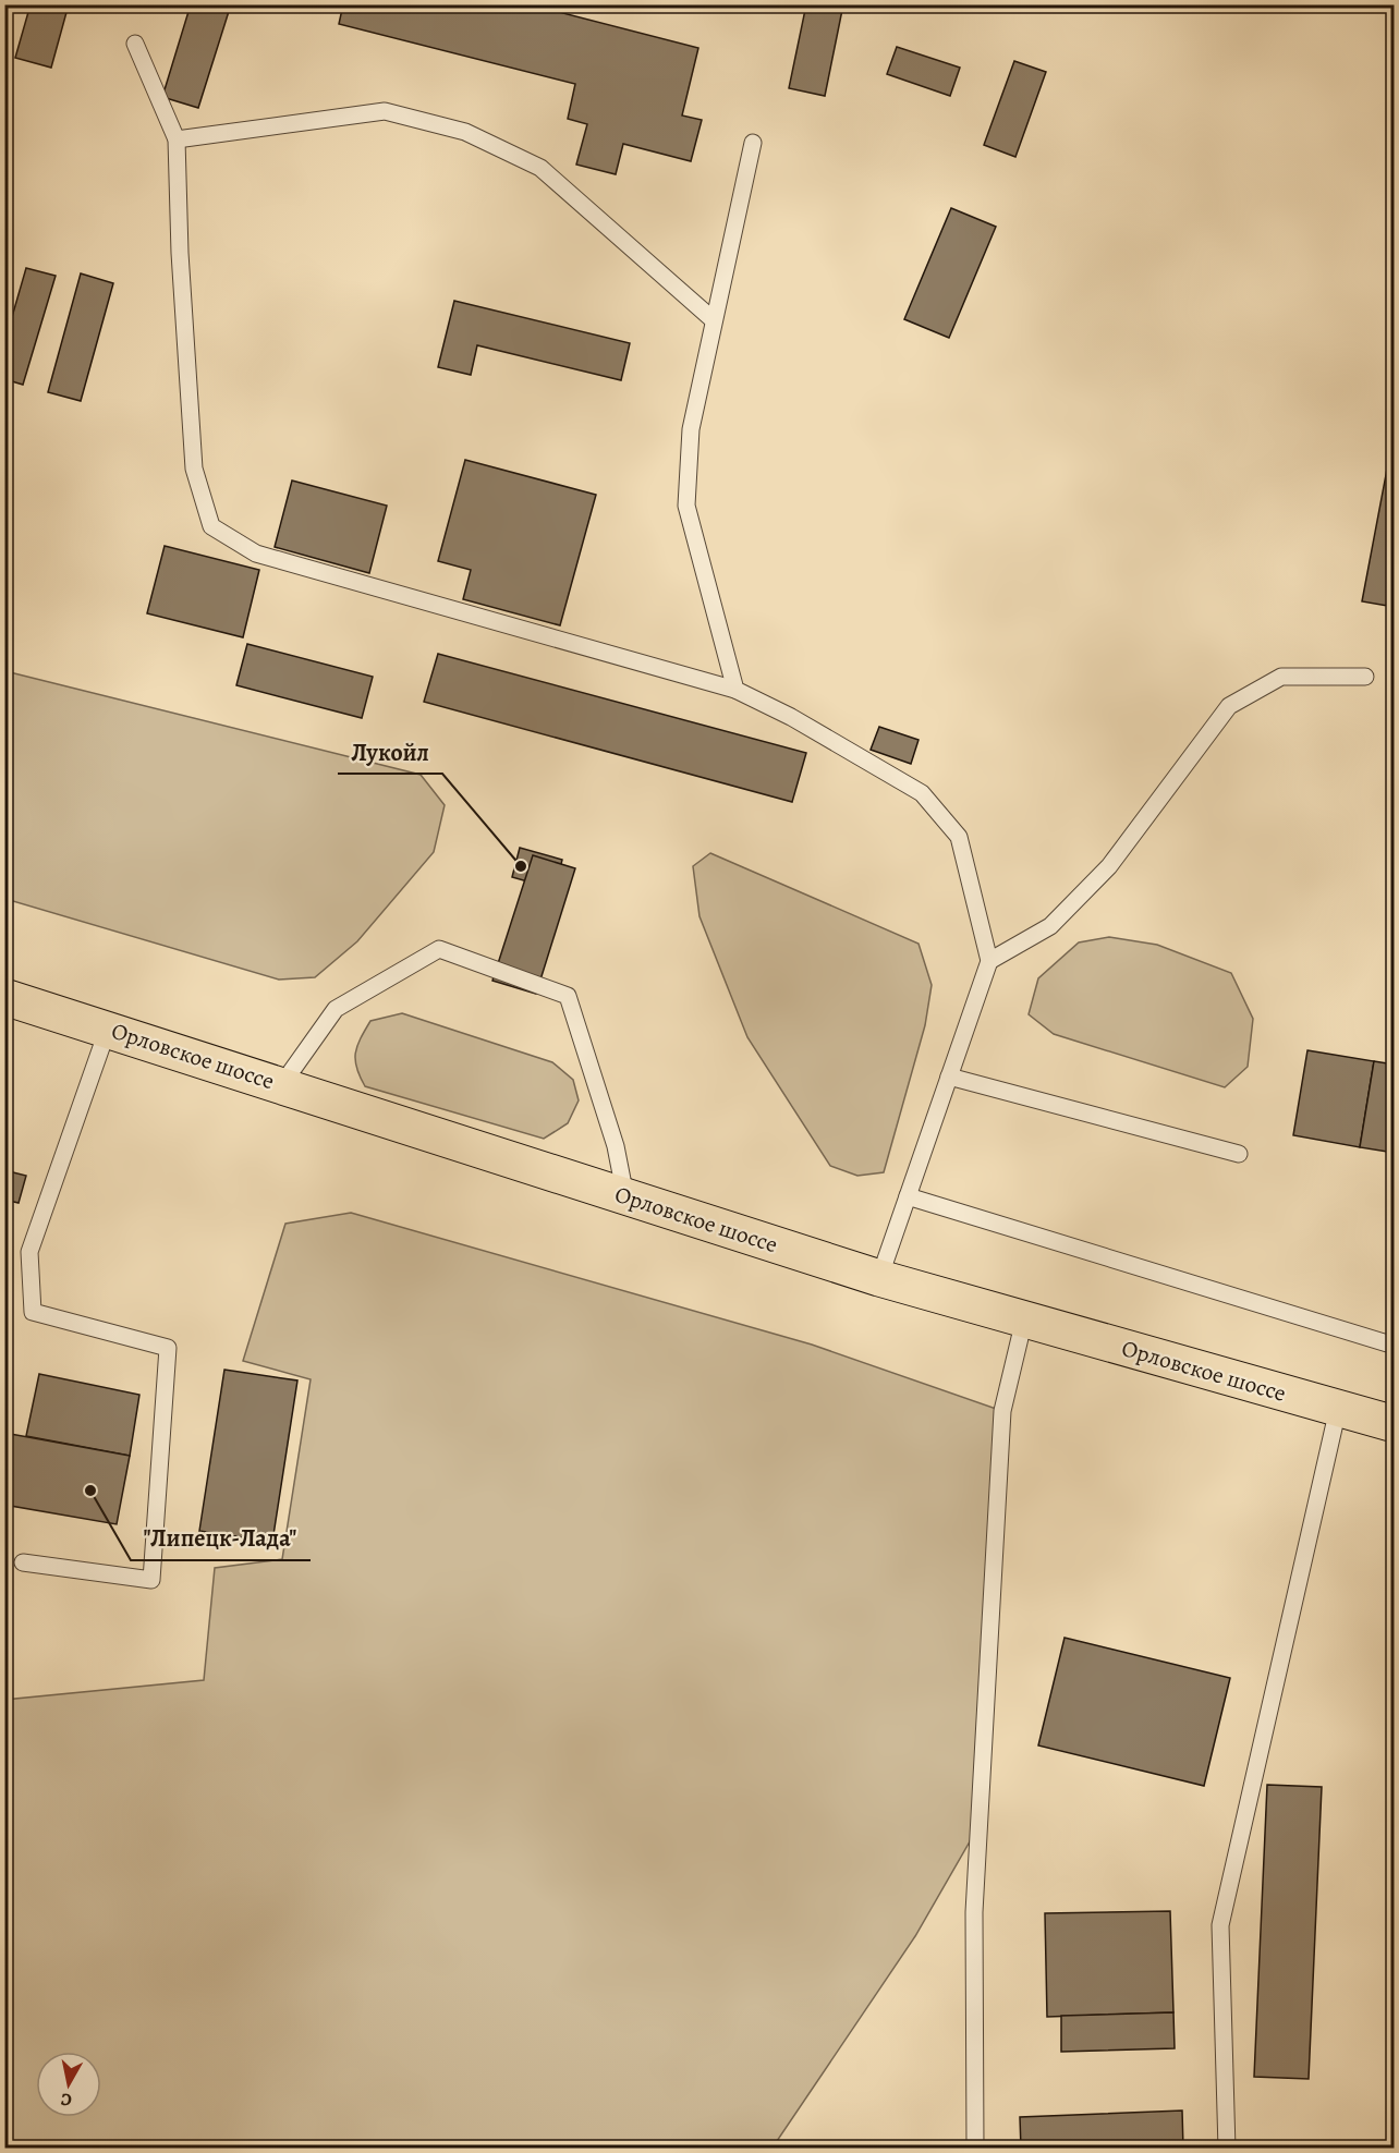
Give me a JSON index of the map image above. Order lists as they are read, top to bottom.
{
  "streets": {
    "highway": ["Орловское шоссе"]
  },
  "places": ["Лукойл", "\"Липецк-Лада\""],
  "north": "bottom"
}
